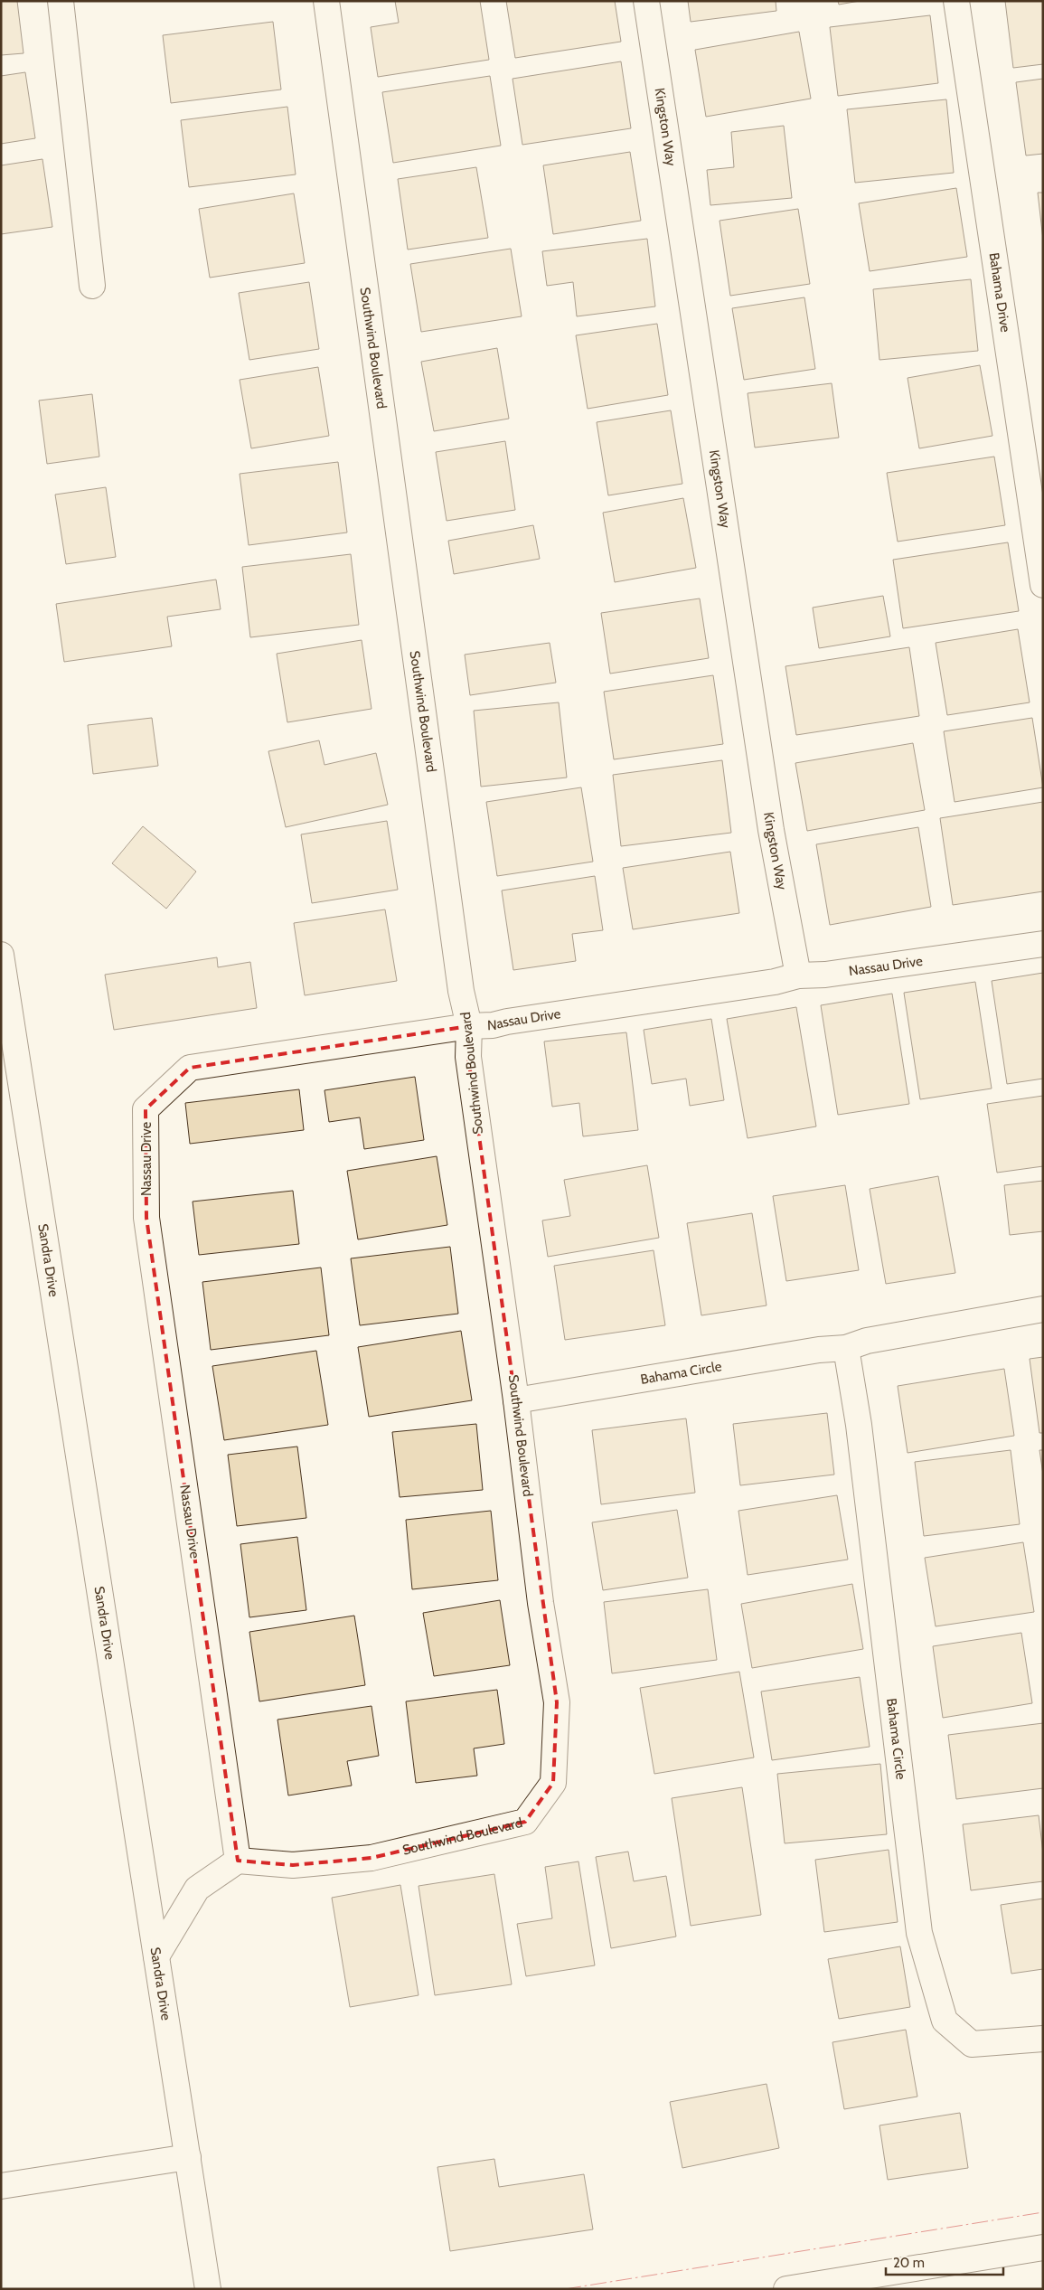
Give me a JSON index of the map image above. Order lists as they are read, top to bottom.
{
  "streets": {
    "street": [
      "Kingston Way",
      "Bahama Drive",
      "Southwind Boulevard",
      "Nassau Drive",
      "Sandra Drive",
      "Bahama Circle"
    ]
  },
  "crossings": [
    ["Kingston Way", "Nassau Drive"],
    ["Southwind Boulevard", "Nassau Drive"],
    ["Southwind Boulevard", "Bahama Circle"]
  ],
  "scale_bar": "20 m"
}
